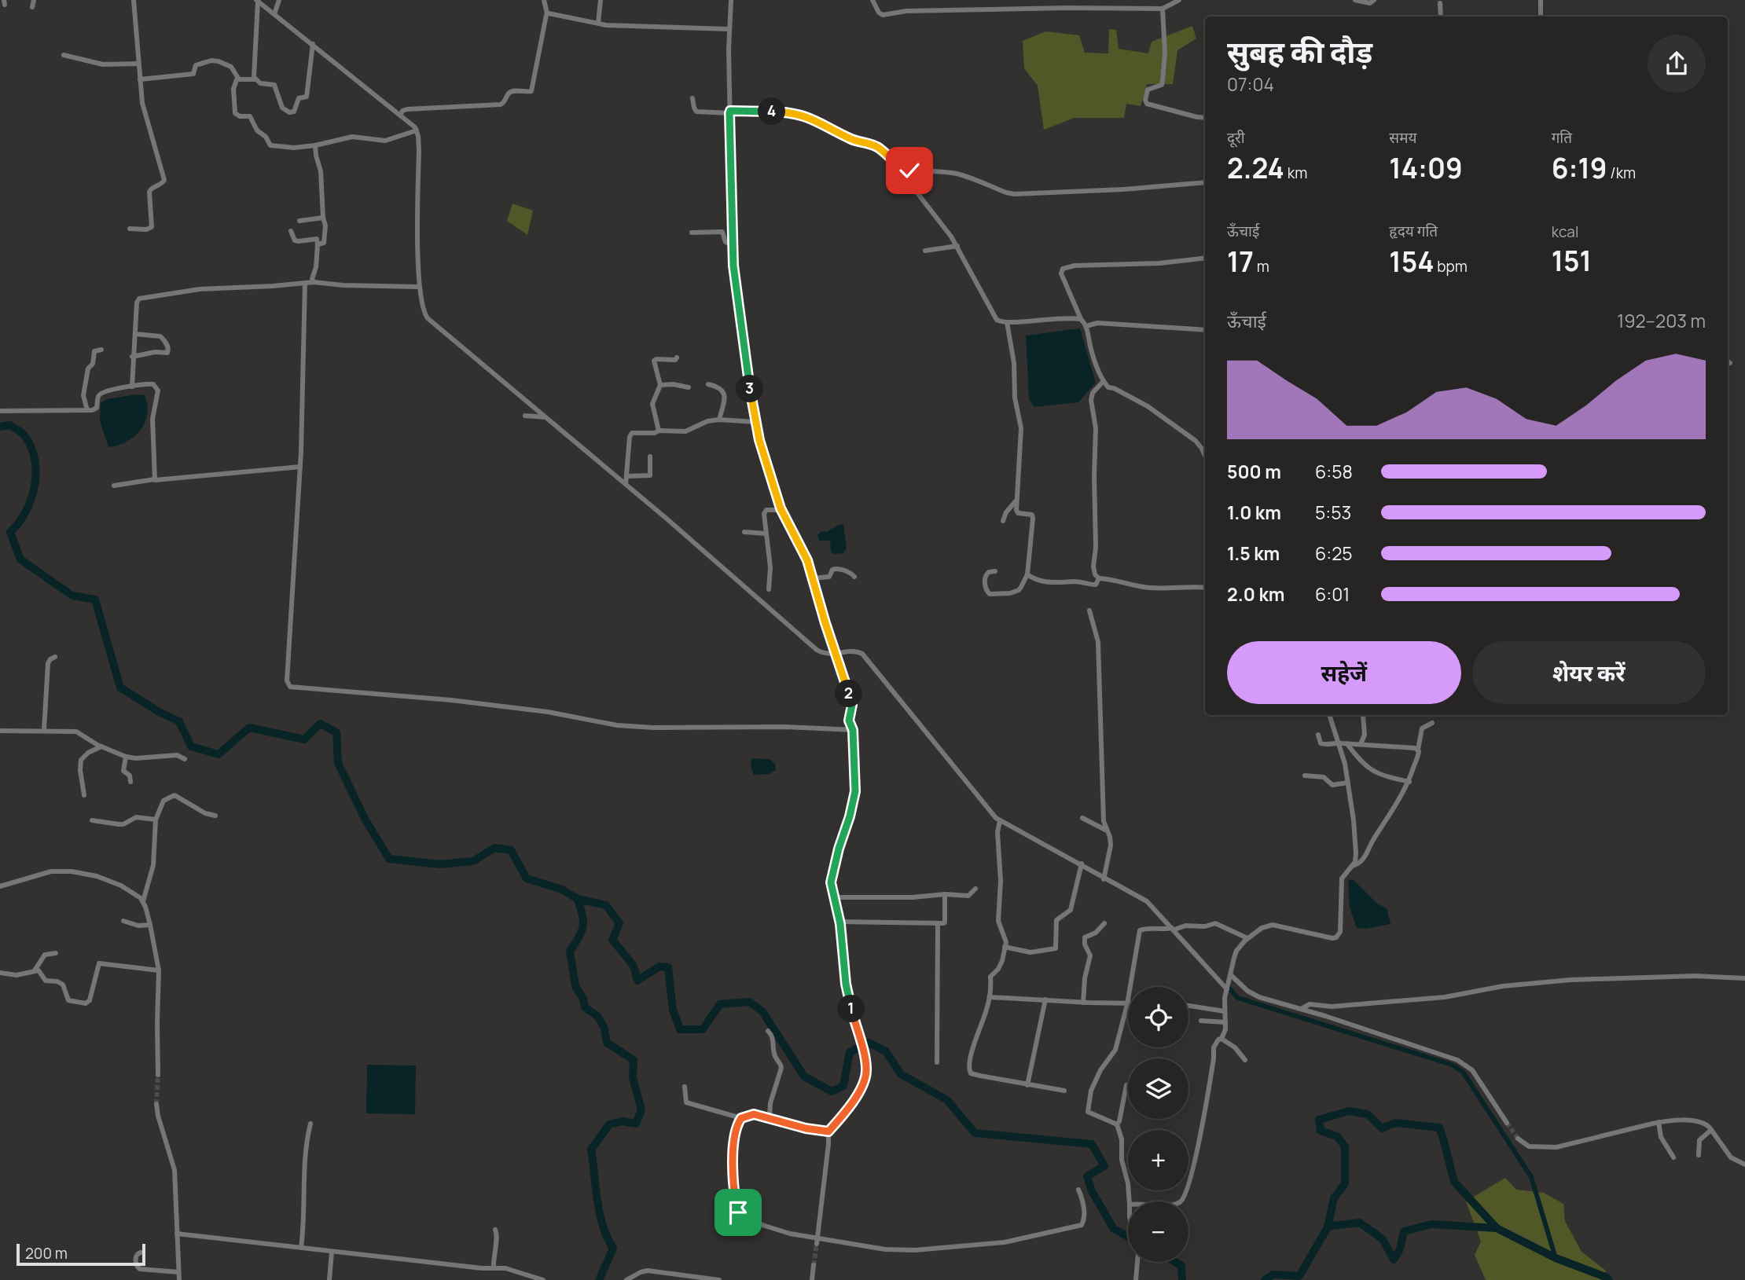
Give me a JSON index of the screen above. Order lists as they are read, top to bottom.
{
  "scale_bar": "200 m",
  "page": {
    "heading": ["सुबह की दौड़", "07:04"],
    "pins": [
      "4",
      "3",
      "2",
      "1"
    ],
    "stats": [
      ["दूरी", "2.24 km"],
      ["समय", "14:09"],
      ["गति", "6:19 /km"],
      ["ऊँचाई", "17 m"],
      ["हृदय गति", "154 bpm"],
      ["kcal", "151"]
    ],
    "chart": ["ऊँचाई", "192–203 m"],
    "list": [
      {
        "name": "500 m",
        "note": "6:58"
      },
      {
        "name": "1.0 km",
        "note": "5:53"
      },
      {
        "name": "1.5 km",
        "note": "6:25"
      },
      {
        "name": "2.0 km",
        "note": "6:01"
      }
    ],
    "buttons": ["सहेजें", "शेयर करें"],
    "map_buttons": ["+", "−"],
    "scale": "200 m"
  }
}
